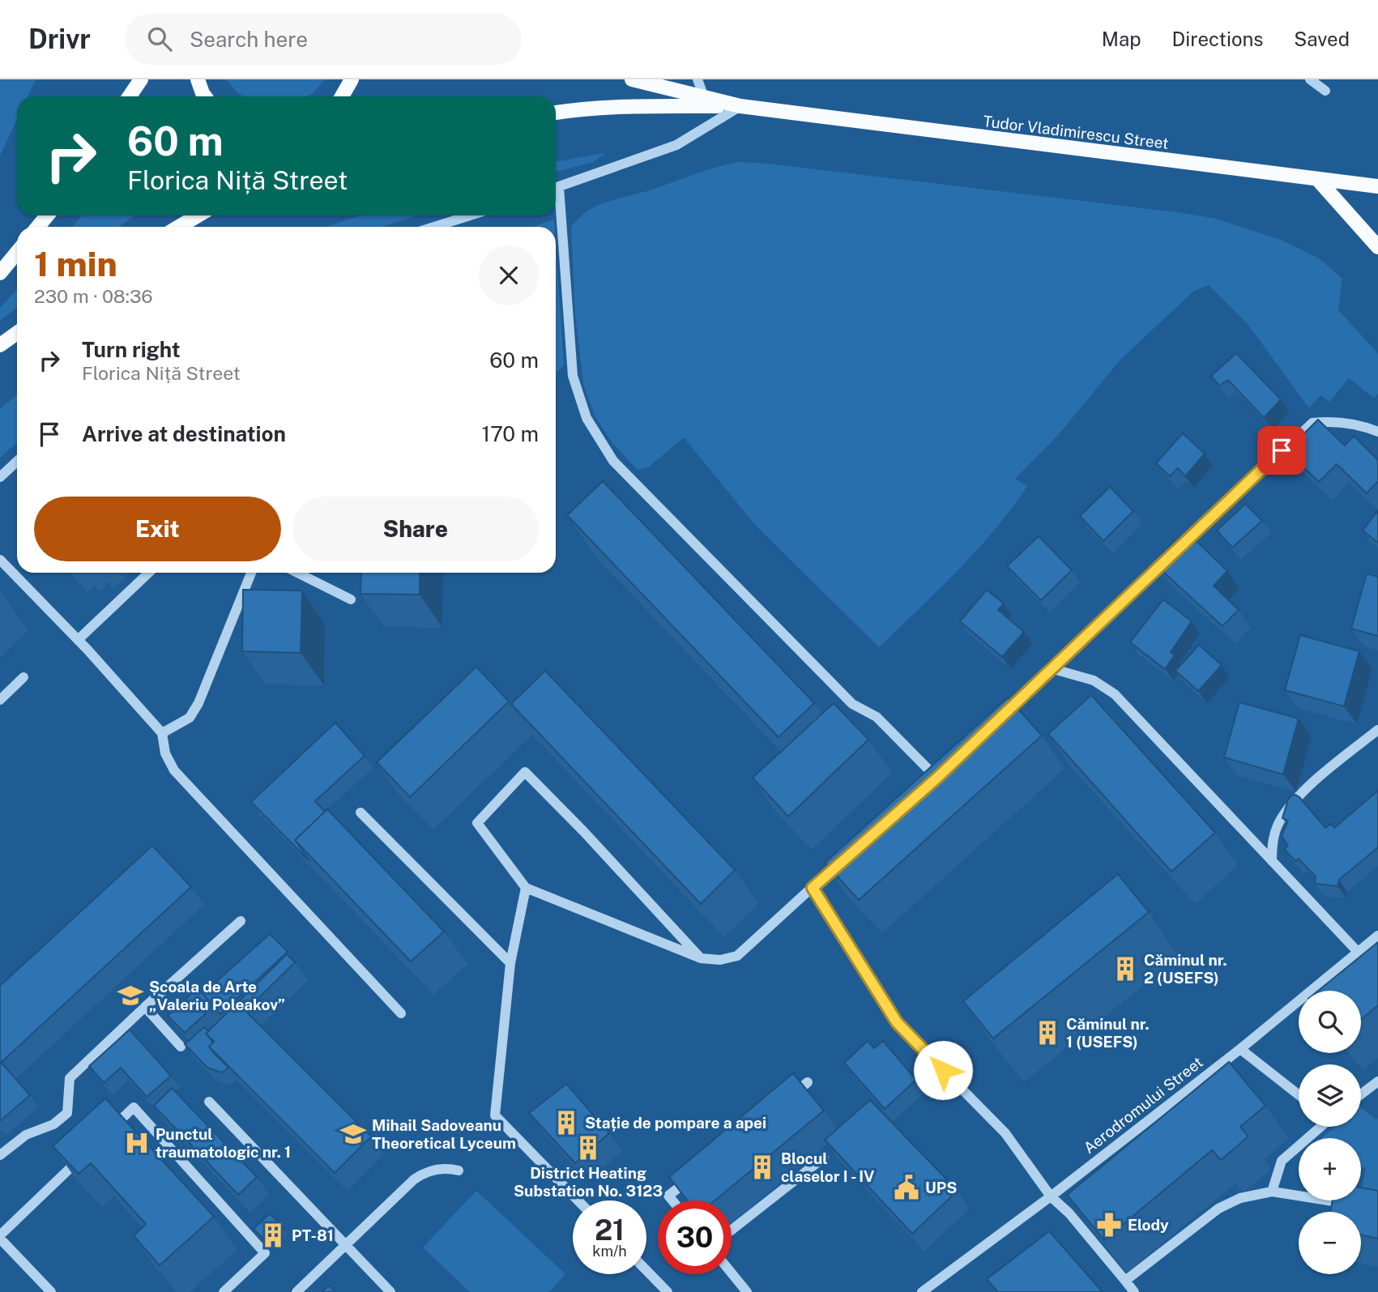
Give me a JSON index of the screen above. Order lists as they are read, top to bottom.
{
  "streets": {
    "main road": ["Tudor Vladimirescu Street"],
    "street": ["Aerodromului Street"]
  },
  "places": {
    "building": [
      "Căminul nr. 2 (USEFS)",
      "Căminul nr. 1 (USEFS)",
      "Stație de pompare a apei",
      "District Heating Substation No. 3123",
      "Blocul claselor I - IV",
      "PT-81"
    ],
    "school or university": ["Școala de Arte „Valeriu Poleakov”", "Mihail Sadoveanu Theoretical Lyceum"],
    "hospital": ["Punctul traumatologic nr. 1"],
    "public building": ["UPS"],
    "pharmacy": ["Elody"]
  },
  "page": {
    "header": "Drivr",
    "search": "Search here",
    "nav": ["Map", "Directions", "Saved"],
    "turn": ["60 m", "Florica Niță Street"],
    "heading": ["1 min", "230 m · 08:36"],
    "list": [
      {
        "name": "Turn right",
        "note": "Florica Niță Street",
        "value": "60 m"
      },
      {
        "name": "Arrive at destination",
        "value": "170 m"
      }
    ],
    "buttons": ["Exit", "Share"],
    "map_buttons": ["+", "−"],
    "speed": "21 km/h",
    "limit": "30"
  }
}
